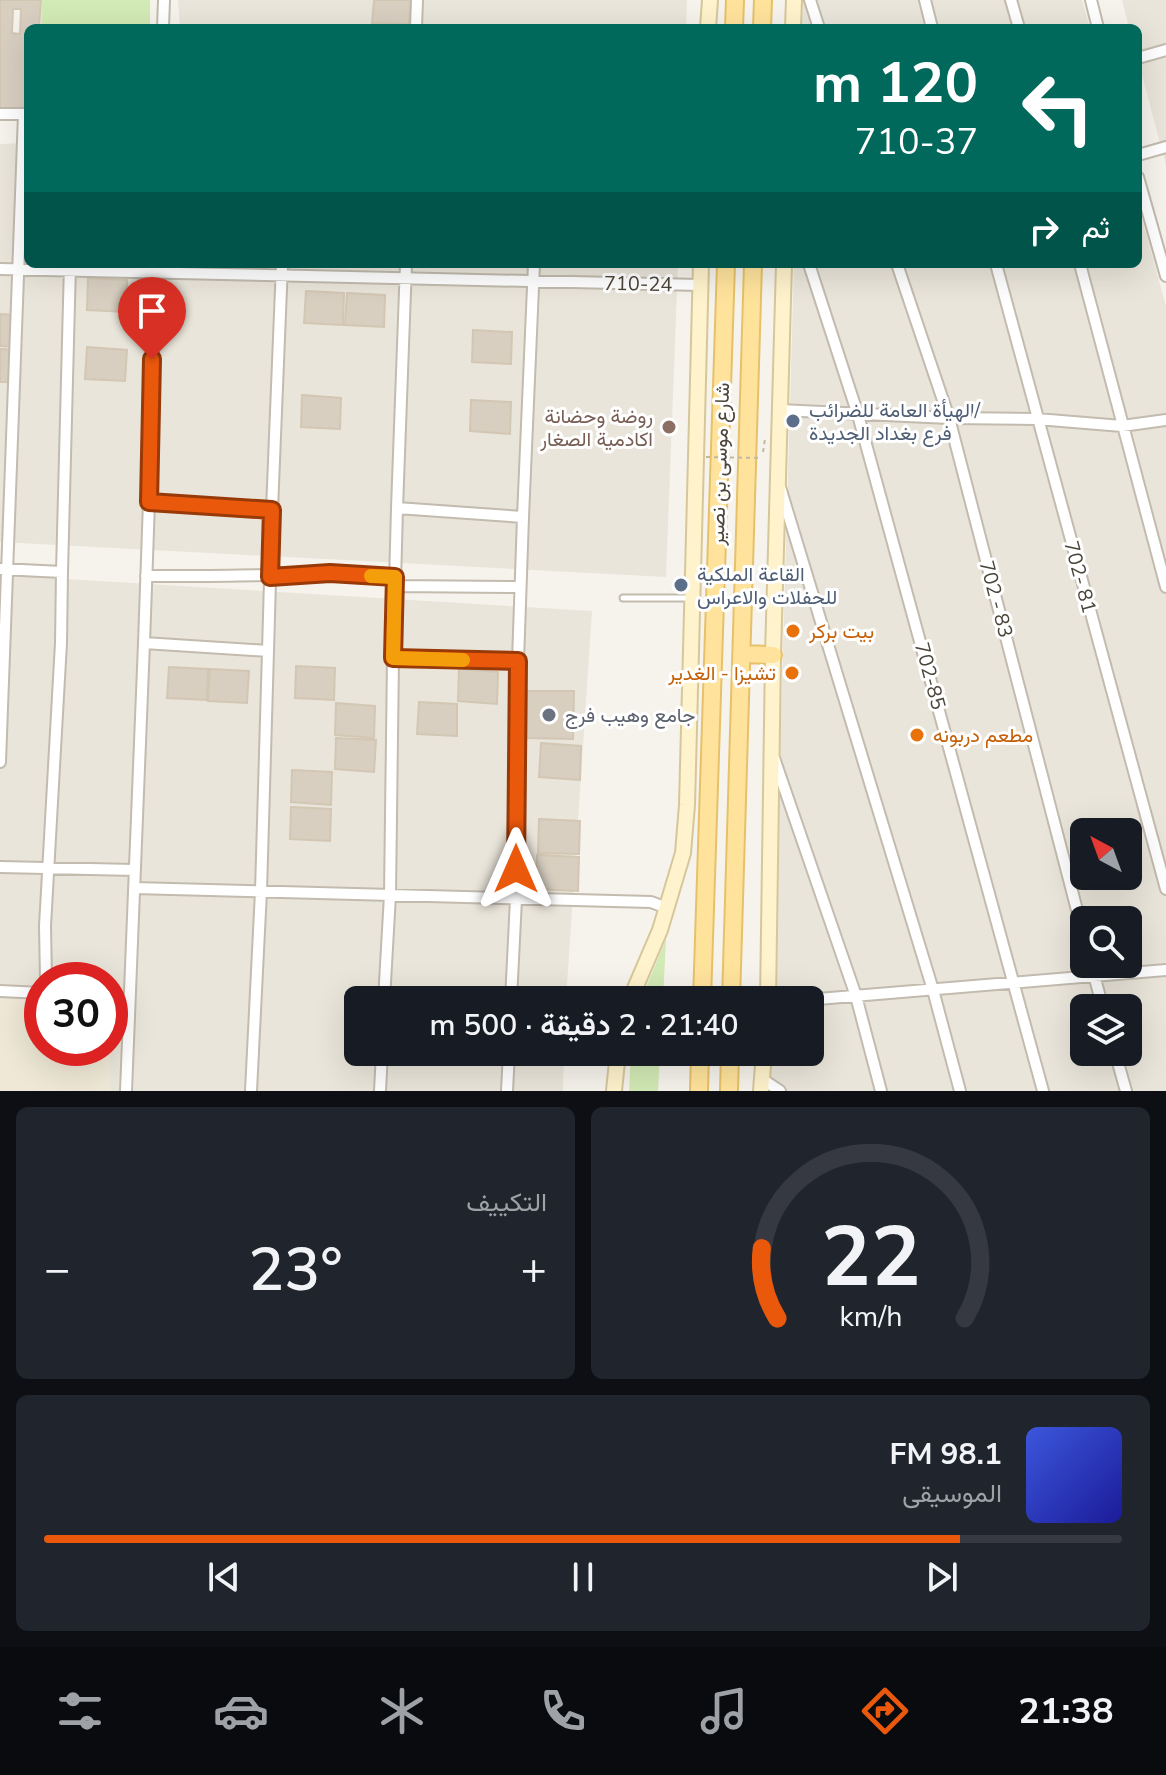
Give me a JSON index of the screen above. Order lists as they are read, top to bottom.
{
  "streets": {
    "main road": ["شارع موسى بن نصير"],
    "street": [
      "710-24",
      "702- 81",
      "702 - 83",
      "702-85"
    ]
  },
  "places": [
    "الهيأة العامة للضرائب/ فرع بغداد الجديدة",
    "روضة وحضانة اكادمية الصغار",
    "القاعة الملكية للحفلات والاعراس",
    "بيت بركر",
    "تشيزا - الغدير",
    "جامع وهيب فرج",
    "مطعم دربونه"
  ],
  "north": "top left",
  "page": {
    "turn": ["120 m", "710-37"],
    "then": "ثم",
    "limit": "30",
    "trip": "21:40 · 2 دقيقة · 500 m",
    "tile": "التكييف",
    "heat": ["−", "23°", "+"],
    "song": ["98.1 FM", "الموسيقى"],
    "tabs": "21:38",
    "gauge": ["22", "km/h"]
  }
}
